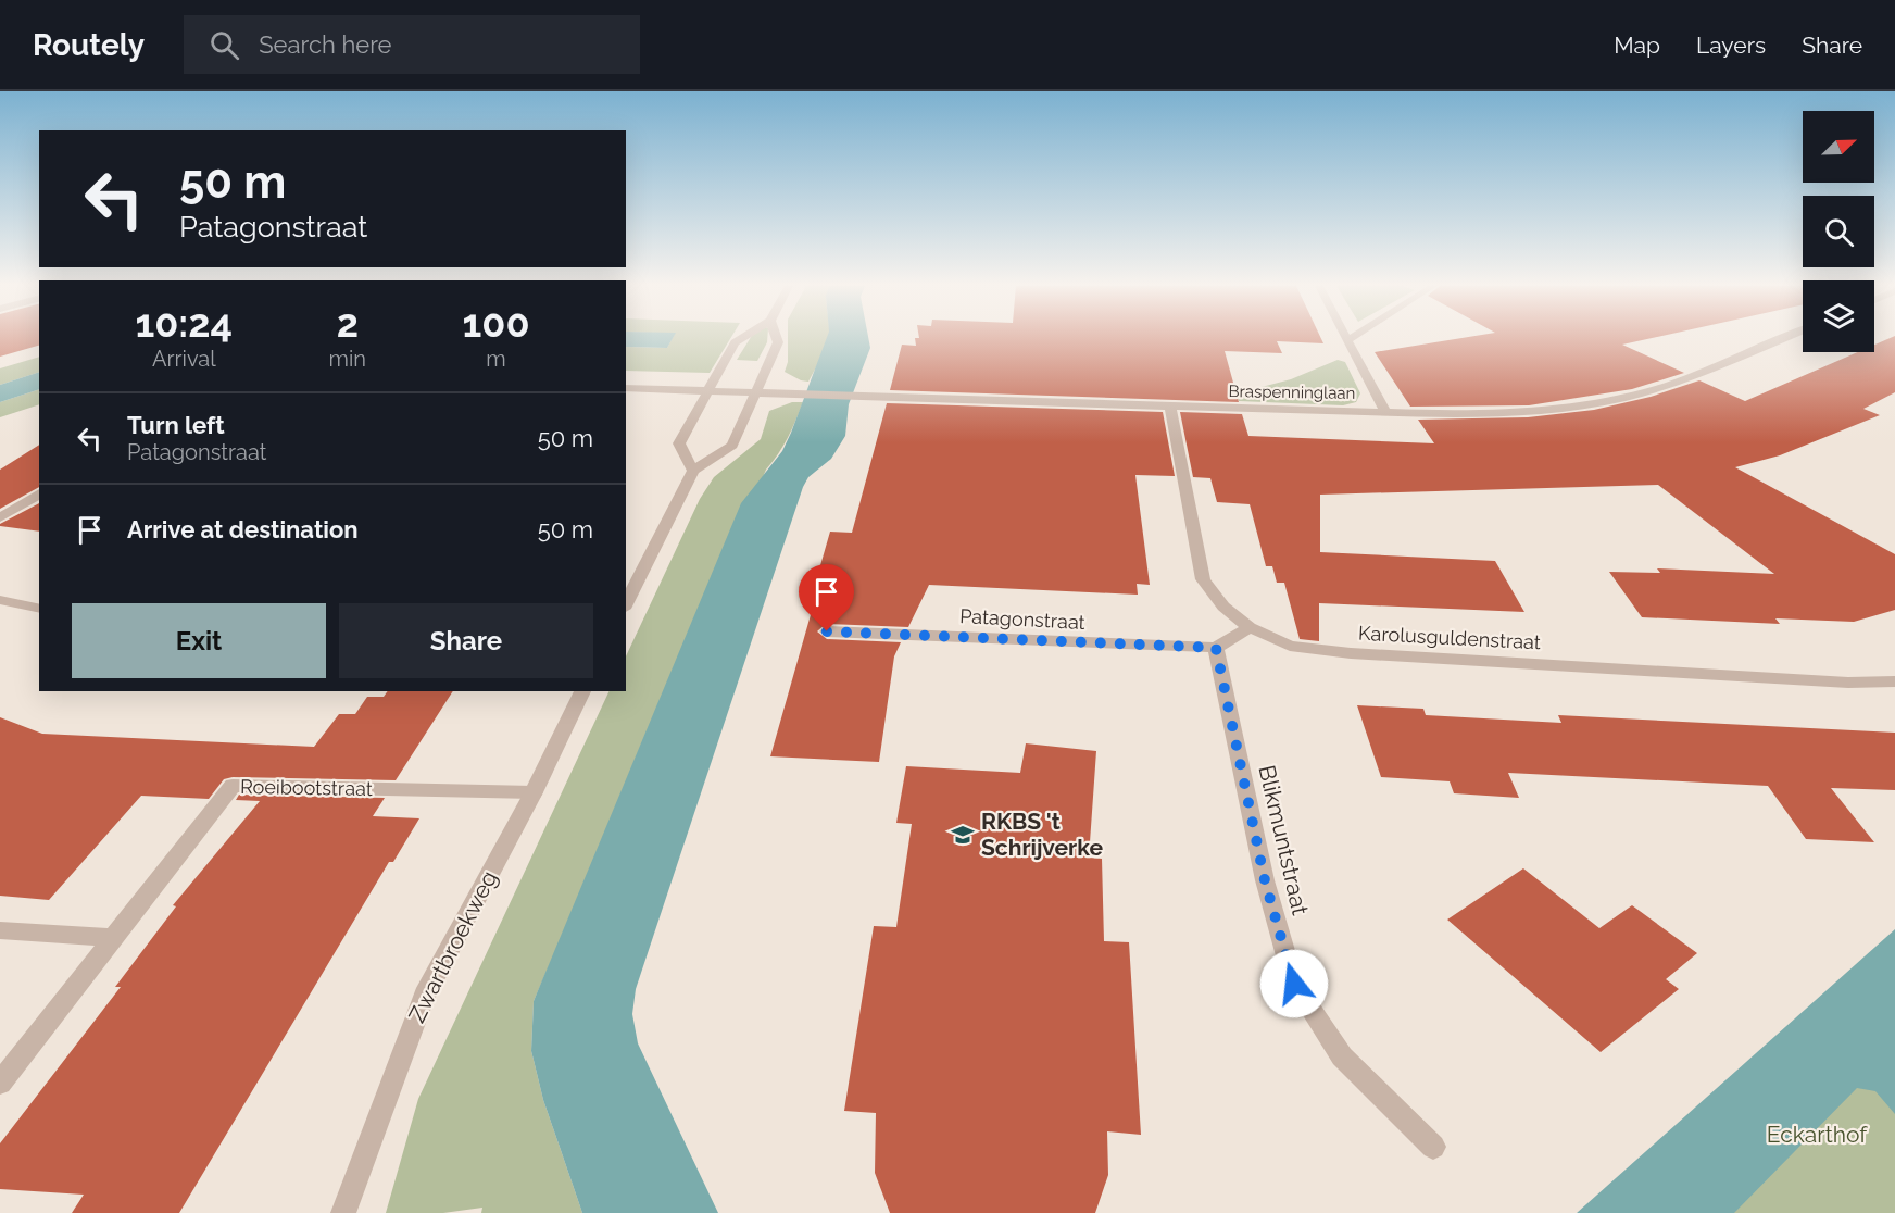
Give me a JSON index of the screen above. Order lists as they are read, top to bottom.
{
  "streets": {
    "street": [
      "Braspenninglaan",
      "Patagonstraat",
      "Karolusguldenstraat",
      "Roeibootstraat",
      "Blikmuntstraat",
      "Zwartbroekweg"
    ]
  },
  "crossings": [
    ["Braspenninglaan", "Karolusguldenstraat"],
    ["Patagonstraat", "Blikmuntstraat"],
    ["Roeibootstraat", "Zwartbroekweg"]
  ],
  "parks": ["Eckarthof"],
  "places": {
    "school or university": ["RKBS 't Schrijverke"]
  },
  "north": "top right",
  "page": {
    "header": "Routely",
    "search": "Search here",
    "nav": ["Map", "Layers", "Share"],
    "turn": ["50 m", "Patagonstraat"],
    "eta": [
      "10:24",
      "Arrival",
      "2",
      "min",
      "100",
      "m"
    ],
    "list": [
      {
        "name": "Turn left",
        "note": "Patagonstraat",
        "value": "50 m"
      },
      {
        "name": "Arrive at destination",
        "value": "50 m"
      }
    ],
    "buttons": ["Exit", "Share"]
  }
}
